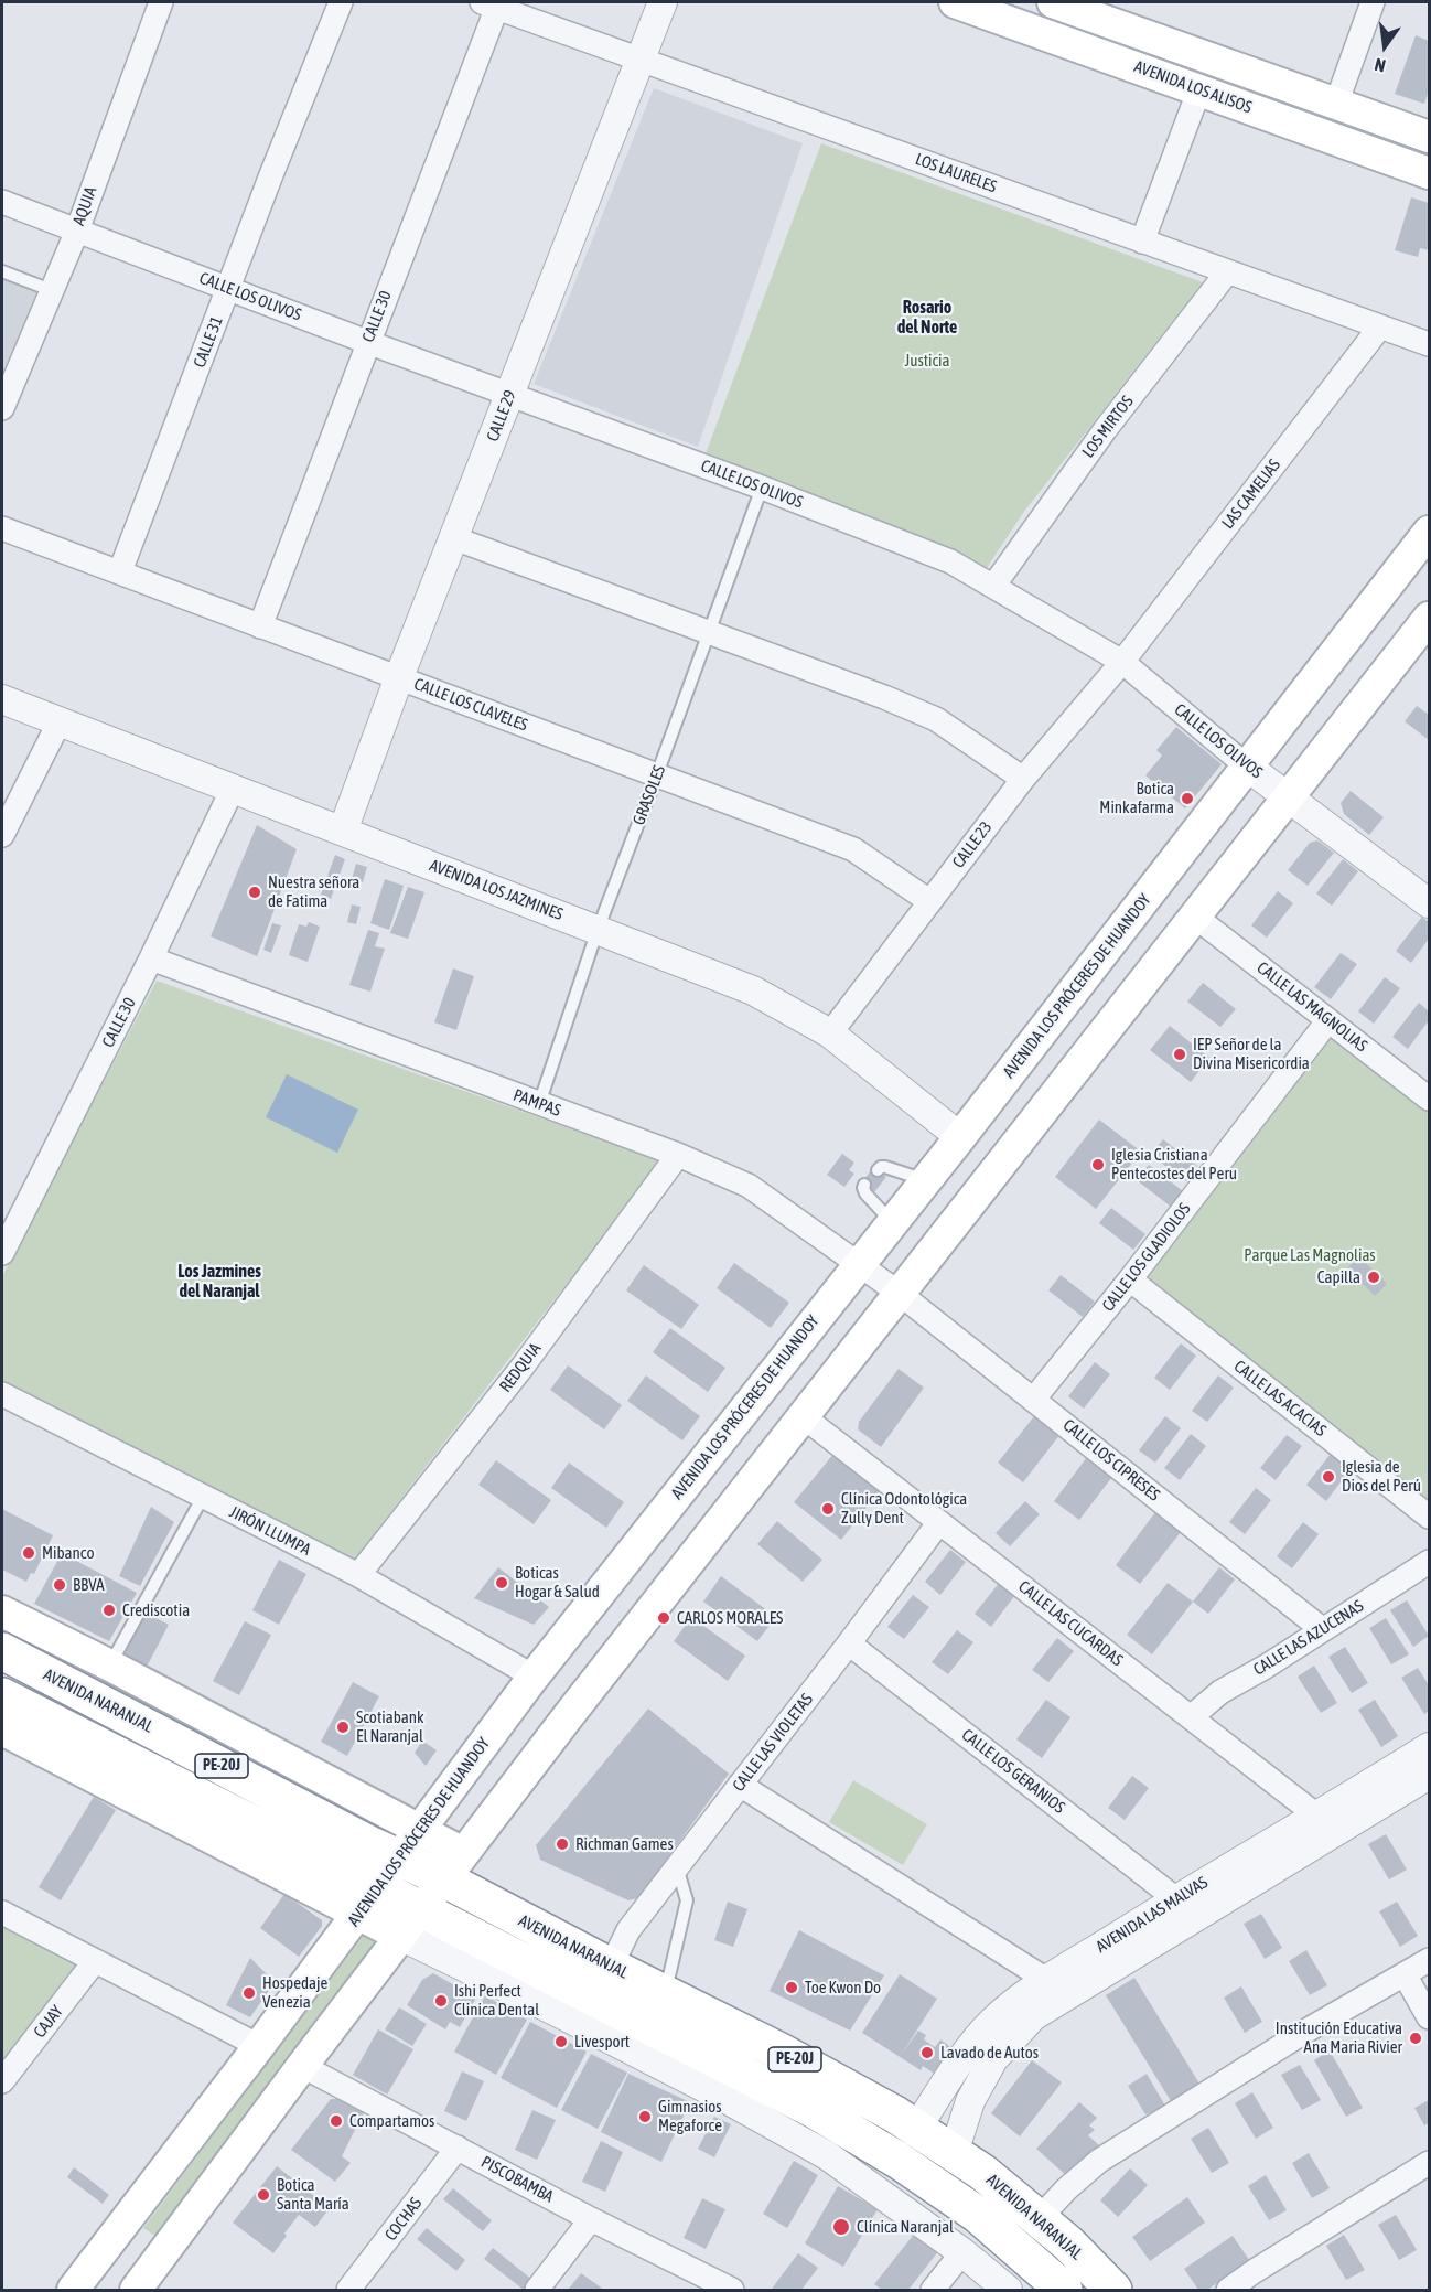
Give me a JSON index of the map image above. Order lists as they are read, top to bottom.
{
  "streets": {
    "highway": ["AVENIDA NARANJAL", "PE-20J"],
    "main road": ["AVENIDA LOS ALISOS", "AVENIDA LOS PRÓCERES DE HUANDOY"],
    "street": [
      "LOS LAURELES",
      "AQUIA",
      "CALLE LOS OLIVOS",
      "CALLE 30",
      "CALLE 31",
      "CALLE 29",
      "LOS MIRTOS",
      "LAS CAMELIAS",
      "CALLE LOS CLAVELES",
      "CALLE 23",
      "AVENIDA LOS JAZMINES",
      "CALLE LAS MAGNOLIAS",
      "PAMPAS",
      "CALLE LOS GLADIOLOS",
      "REDQUIA",
      "CALLE LAS ACACIAS",
      "CALLE LOS CIPRESES",
      "JIRÓN LLUMPA",
      "CALLE LAS CUCARDAS",
      "CALLE LAS AZUCENAS",
      "CALLE LAS VIOLETAS",
      "CALLE LOS GERANIOS",
      "AVENIDA LAS MALVAS",
      "CAJAY",
      "PISCOBAMBA",
      "COCHAS"
    ],
    "lane": ["GRASOLES"]
  },
  "crossings": [
    ["LOS LAURELES", "CALLE 30"],
    ["LOS LAURELES", "CALLE 29"],
    ["LOS LAURELES", "LOS MIRTOS"],
    ["LOS LAURELES", "LAS CAMELIAS"],
    ["AQUIA", "CALLE LOS OLIVOS"],
    ["CALLE LOS OLIVOS", "CALLE 30"],
    ["CALLE LOS OLIVOS", "CALLE 31"],
    ["CALLE LOS OLIVOS", "CALLE 29"],
    ["CALLE LOS OLIVOS", "LOS MIRTOS"],
    ["CALLE LOS OLIVOS", "LAS CAMELIAS"],
    ["CALLE LOS OLIVOS", "GRASOLES"],
    ["CALLE LOS OLIVOS", "CALLE 23"],
    ["CALLE LOS OLIVOS", "AVENIDA LOS PRÓCERES DE HUANDOY"],
    ["CALLE 30", "CALLE LOS CLAVELES"],
    ["CALLE 30", "AVENIDA LOS JAZMINES"],
    ["CALLE 30", "PAMPAS"],
    ["CALLE 31", "CALLE LOS CLAVELES"],
    ["CALLE 29", "CALLE LOS CLAVELES"],
    ["CALLE 29", "AVENIDA LOS JAZMINES"],
    ["LAS CAMELIAS", "CALLE 23"],
    ["CALLE LOS CLAVELES", "GRASOLES"],
    ["CALLE LOS CLAVELES", "CALLE 23"],
    ["GRASOLES", "AVENIDA LOS JAZMINES"],
    ["GRASOLES", "PAMPAS"],
    ["CALLE 23", "AVENIDA LOS JAZMINES"],
    ["AVENIDA LOS JAZMINES", "AVENIDA LOS PRÓCERES DE HUANDOY"],
    ["AVENIDA LOS PRÓCERES DE HUANDOY", "PAMPAS"],
    ["AVENIDA LOS PRÓCERES DE HUANDOY", "JIRÓN LLUMPA"],
    ["AVENIDA LOS PRÓCERES DE HUANDOY", "AVENIDA NARANJAL"],
    ["CALLE LAS MAGNOLIAS", "CALLE LOS GLADIOLOS"],
    ["PAMPAS", "REDQUIA"],
    ["PAMPAS", "CALLE LOS CIPRESES"],
    ["CALLE LOS GLADIOLOS", "CALLE LAS ACACIAS"],
    ["CALLE LOS GLADIOLOS", "CALLE LOS CIPRESES"],
    ["REDQUIA", "JIRÓN LLUMPA"],
    ["CALLE LOS CIPRESES", "CALLE LAS AZUCENAS"],
    ["CALLE LAS CUCARDAS", "CALLE LAS AZUCENAS"],
    ["CALLE LAS CUCARDAS", "CALLE LAS VIOLETAS"],
    ["CALLE LAS CUCARDAS", "AVENIDA LAS MALVAS"],
    ["AVENIDA NARANJAL", "CALLE LAS VIOLETAS"],
    ["AVENIDA NARANJAL", "AVENIDA LAS MALVAS"],
    ["CALLE LAS VIOLETAS", "CALLE LOS GERANIOS"],
    ["CALLE LOS GERANIOS", "AVENIDA LAS MALVAS"],
    ["PISCOBAMBA", "COCHAS"]
  ],
  "districts": ["Rosario del Norte", "Los Jazmines del Naranjal"],
  "parks": ["Justicia", "Parque Las Magnolias"],
  "places": [
    "Botica Minkafarma",
    "Nuestra señora de Fatima",
    "IEP Señor de la Divina Misericordia",
    "Iglesia Cristiana Pentecostes del Peru",
    "Capilla",
    "Iglesia de Dios del Perú",
    "Clínica Odontológica Zully Dent",
    "Mibanco",
    "Boticas Hogar & Salud",
    "BBVA",
    "Crediscotia",
    "CARLOS MORALES",
    "Scotiabank El Naranjal",
    "Richman Games",
    "Toe Kwon Do",
    "Hospedaje Venezia",
    "Ishi Perfect Clinica Dental",
    "Institución Educativa Ana Maria Rivier",
    "Livesport",
    "Lavado de Autos",
    "Gimnasios Megaforce",
    "Compartamos",
    "Botica Santa María",
    "Clínica Naranjal"
  ],
  "north": "bottom"
}
